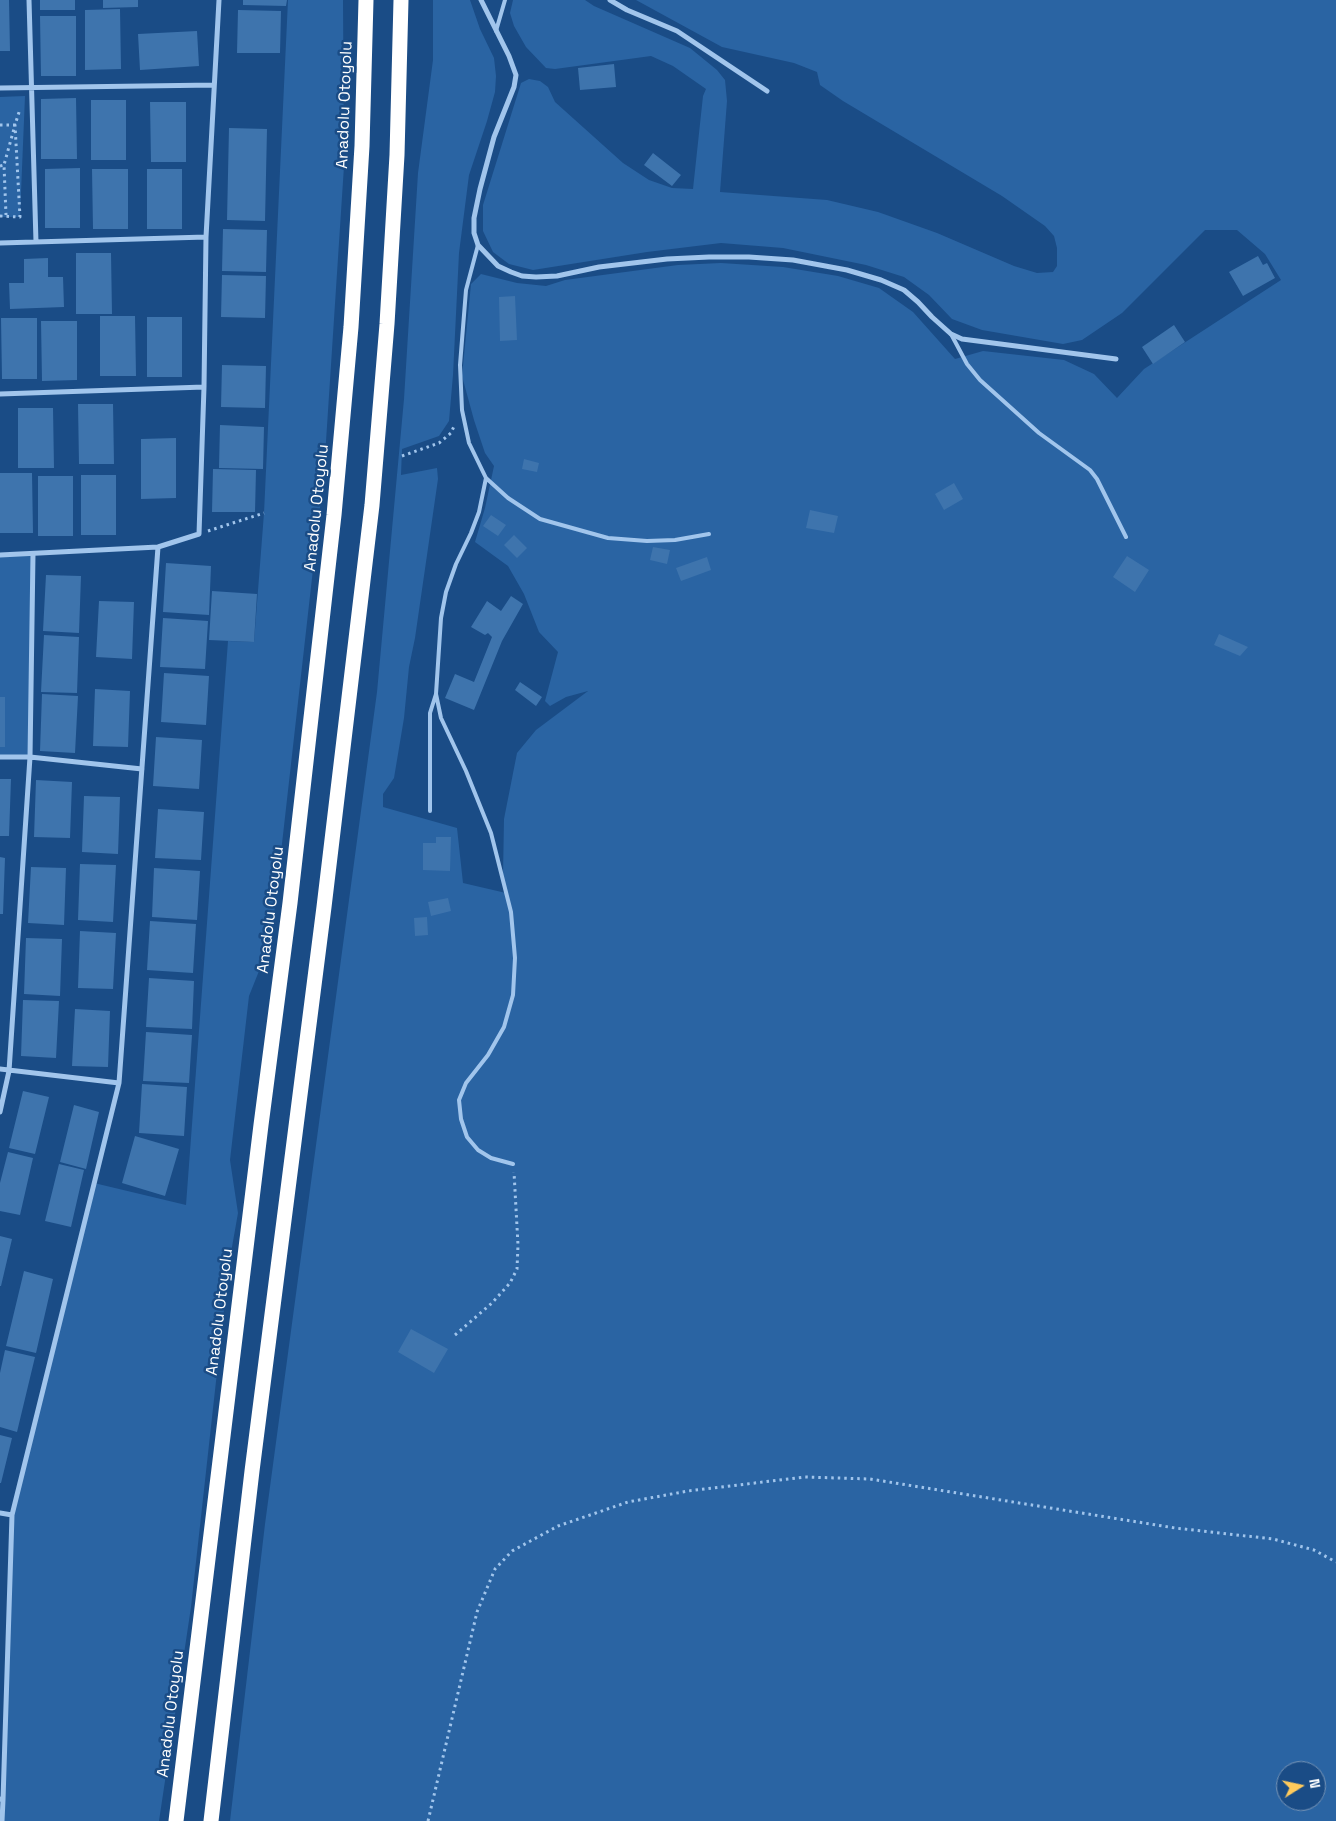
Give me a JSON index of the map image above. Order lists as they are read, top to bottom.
{
  "streets": {
    "highway": ["Anadolu Otoyolu"]
  },
  "north": "right"
}
